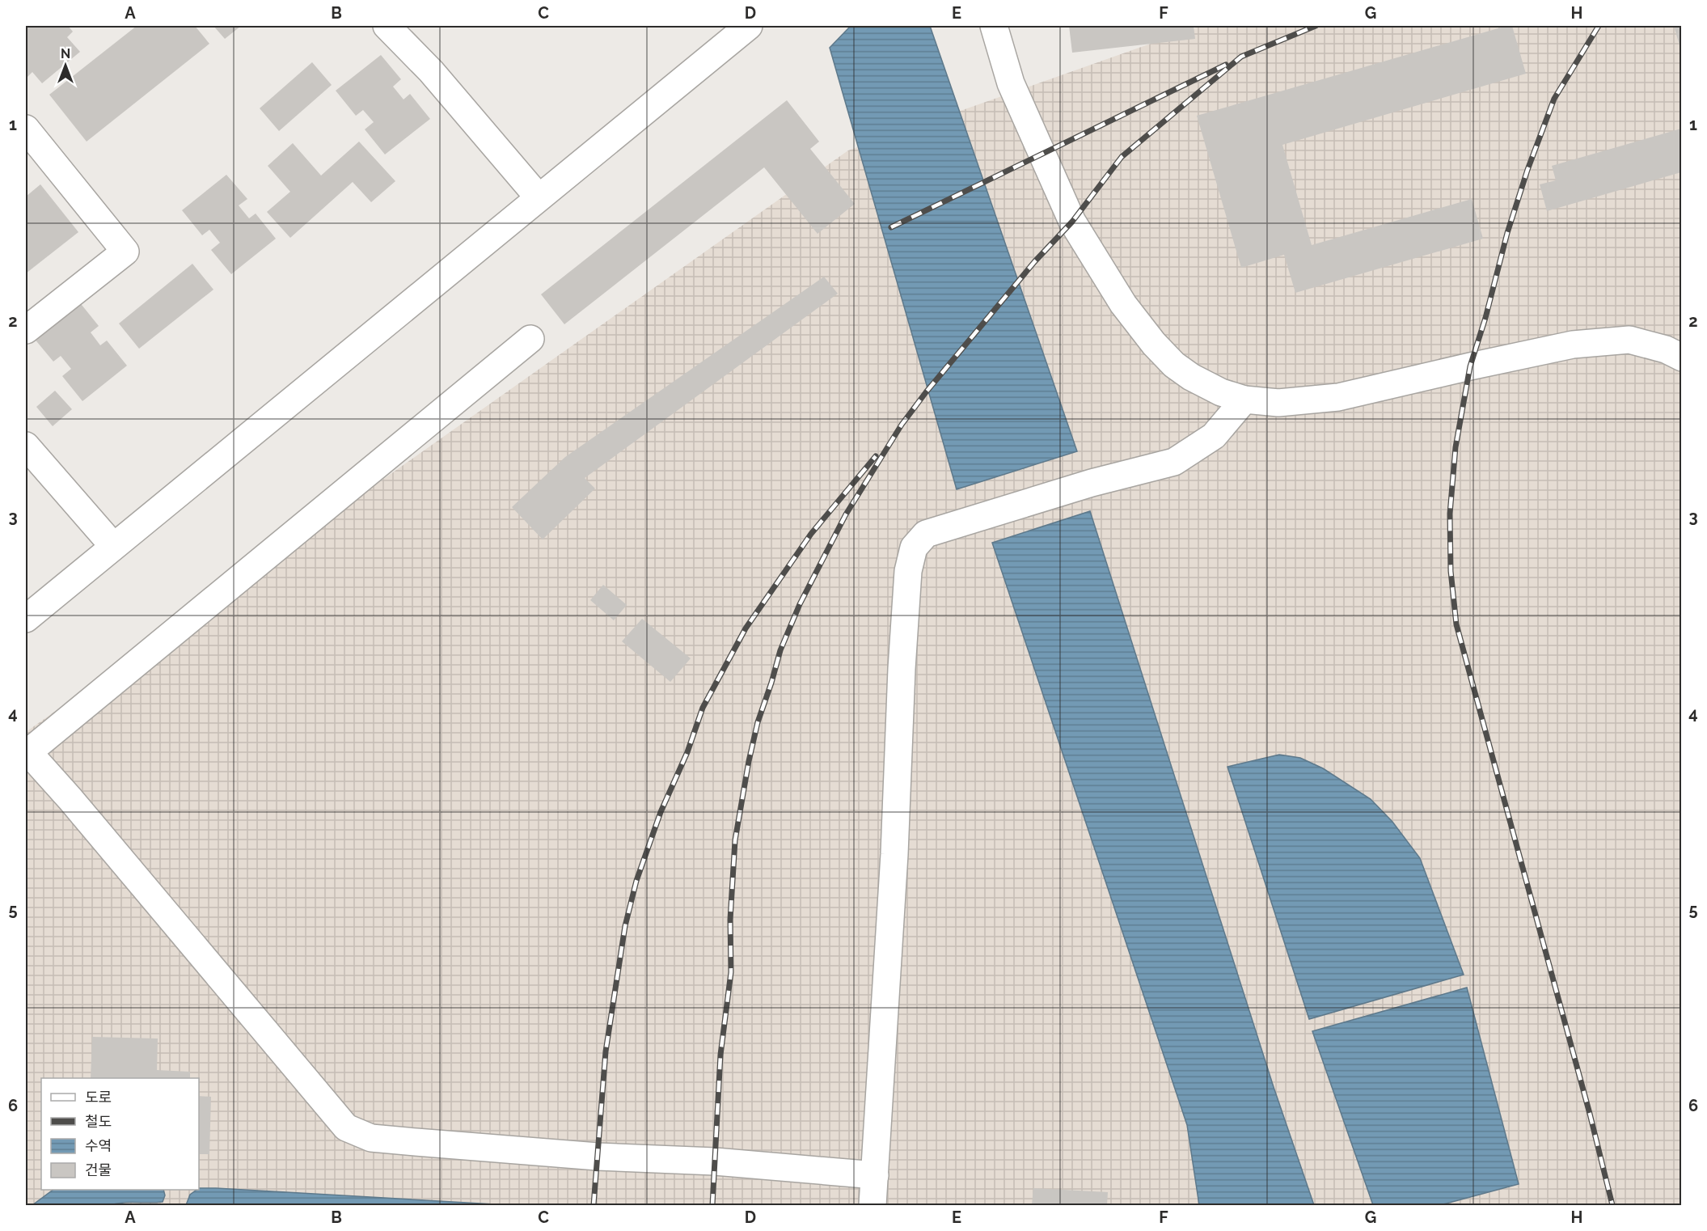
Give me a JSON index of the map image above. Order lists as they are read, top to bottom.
{
  "legend": [
    "도로",
    "철도",
    "수역",
    "건물"
  ],
  "north": "top",
  "grid": {
    "columns": [
      "A",
      "B",
      "C",
      "D",
      "E",
      "F",
      "G",
      "H"
    ],
    "rows": [
      "1",
      "2",
      "3",
      "4",
      "5",
      "6"
    ]
  }
}
